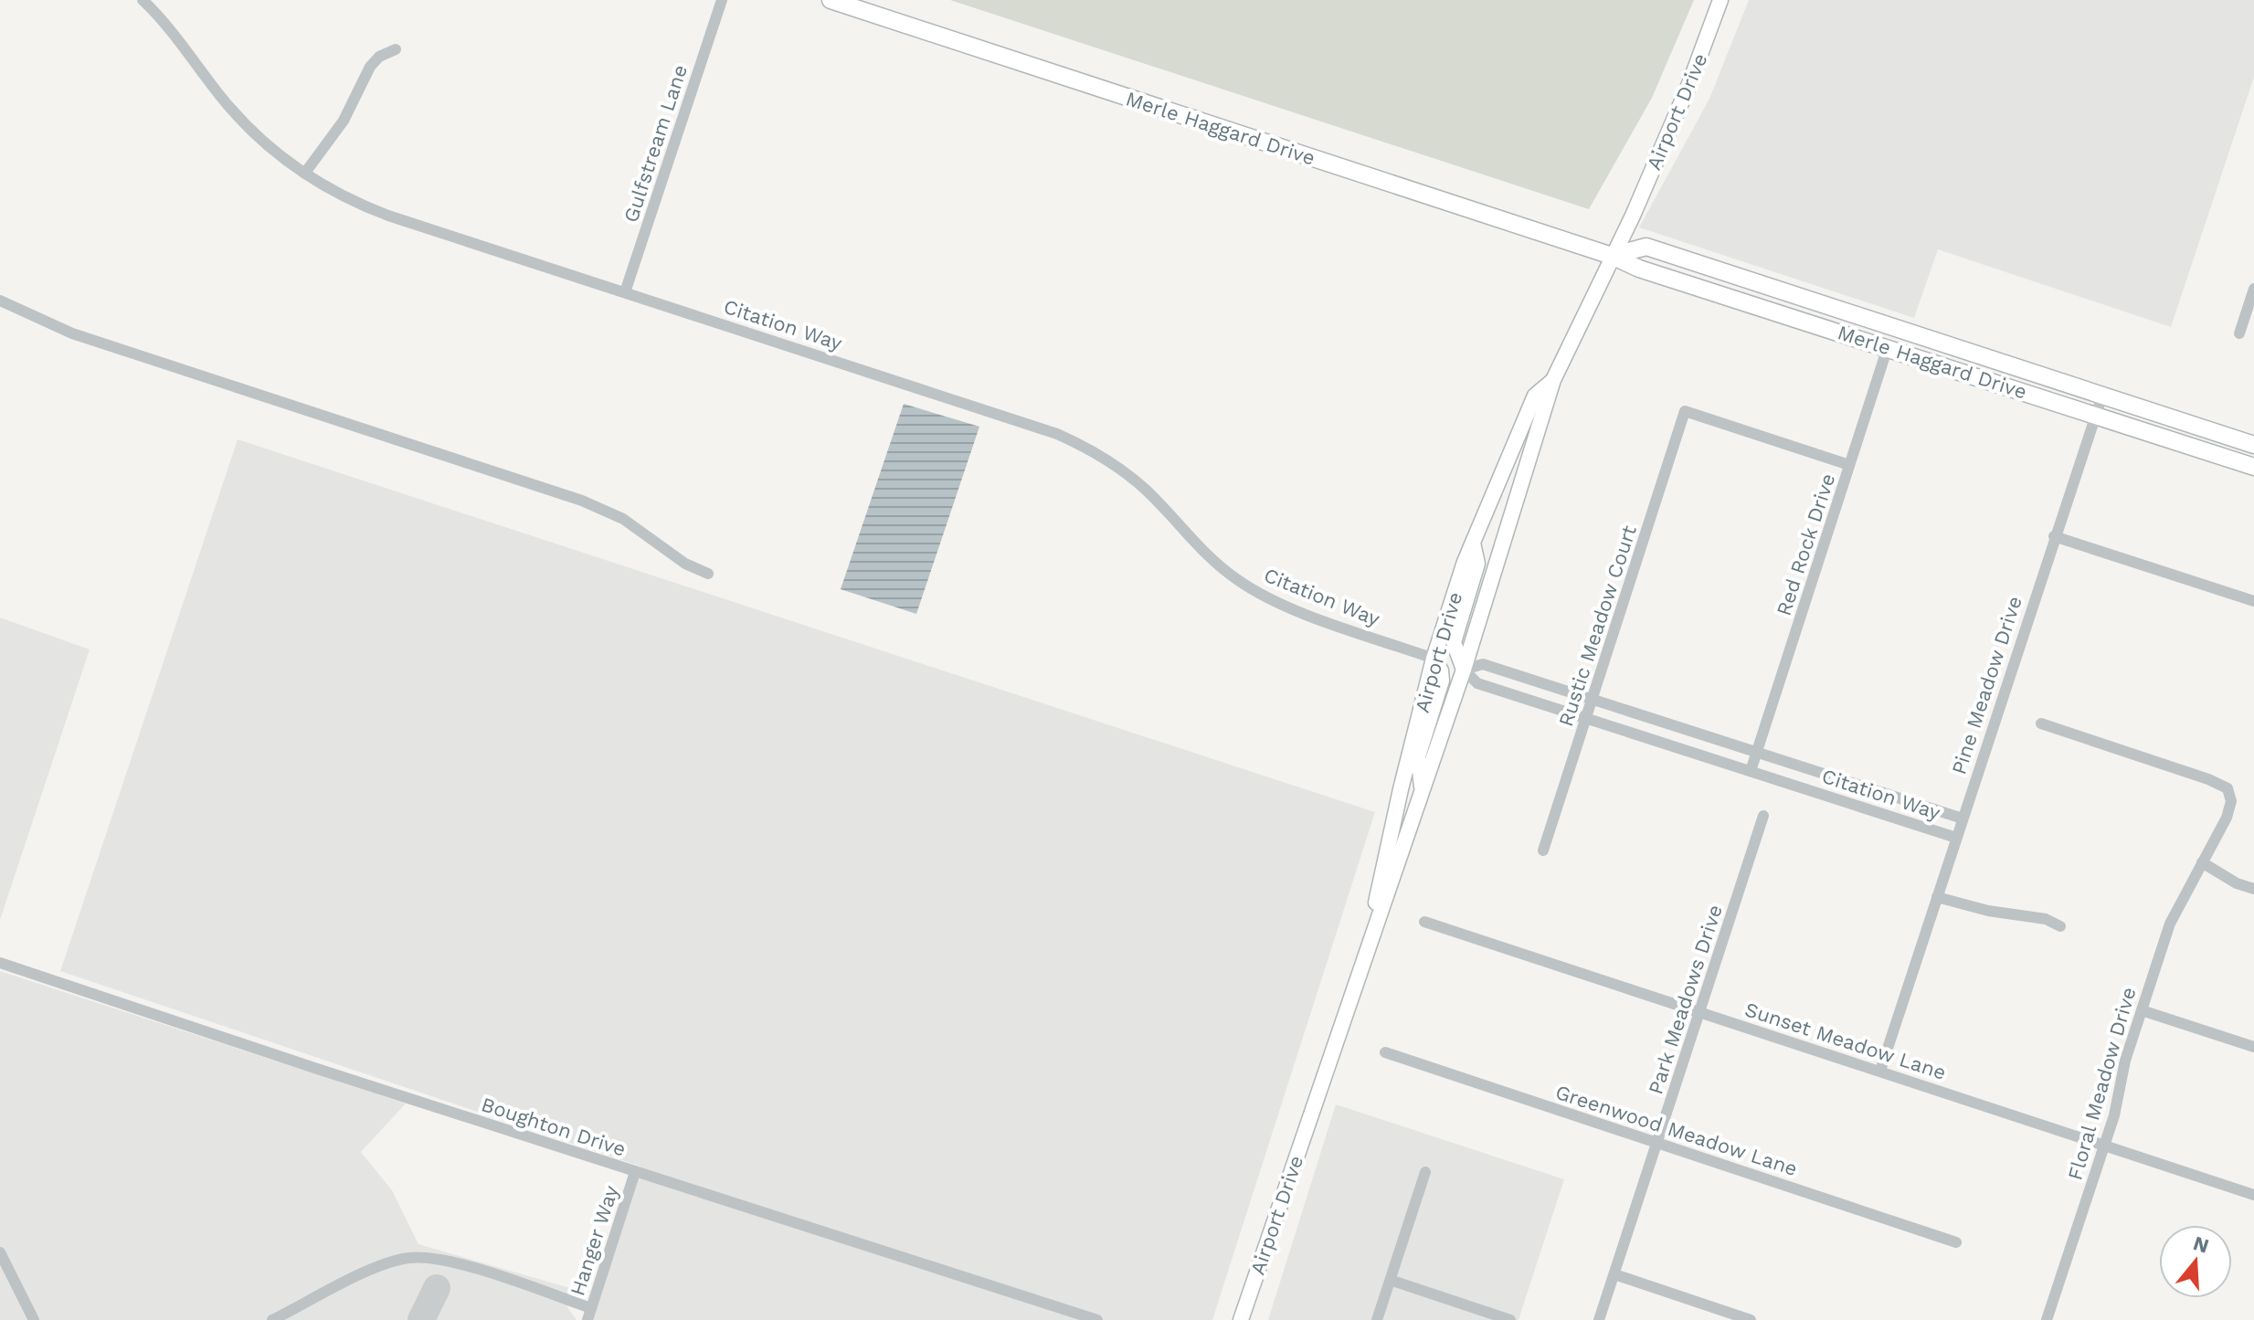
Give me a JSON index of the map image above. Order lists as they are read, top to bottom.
{
  "streets": {
    "main road": ["Airport Drive", "Merle Haggard Drive"],
    "street": [
      "Gulfstream Lane",
      "Citation Way",
      "Red Rock Drive",
      "Rustic Meadow Court",
      "Pine Meadow Drive",
      "Park Meadows Drive",
      "Sunset Meadow Lane",
      "Floral Meadow Drive",
      "Boughton Drive",
      "Greenwood Meadow Lane",
      "Hanger Way"
    ]
  },
  "crossings": [
    ["Airport Drive", "Merle Haggard Drive"],
    ["Airport Drive", "Citation Way"],
    ["Merle Haggard Drive", "Red Rock Drive"],
    ["Merle Haggard Drive", "Pine Meadow Drive"],
    ["Gulfstream Lane", "Citation Way"],
    ["Citation Way", "Red Rock Drive"],
    ["Citation Way", "Rustic Meadow Court"],
    ["Citation Way", "Pine Meadow Drive"],
    ["Red Rock Drive", "Rustic Meadow Court"],
    ["Pine Meadow Drive", "Sunset Meadow Lane"],
    ["Park Meadows Drive", "Sunset Meadow Lane"],
    ["Park Meadows Drive", "Greenwood Meadow Lane"],
    ["Sunset Meadow Lane", "Floral Meadow Drive"],
    ["Boughton Drive", "Hanger Way"]
  ],
  "north": "top"
}
